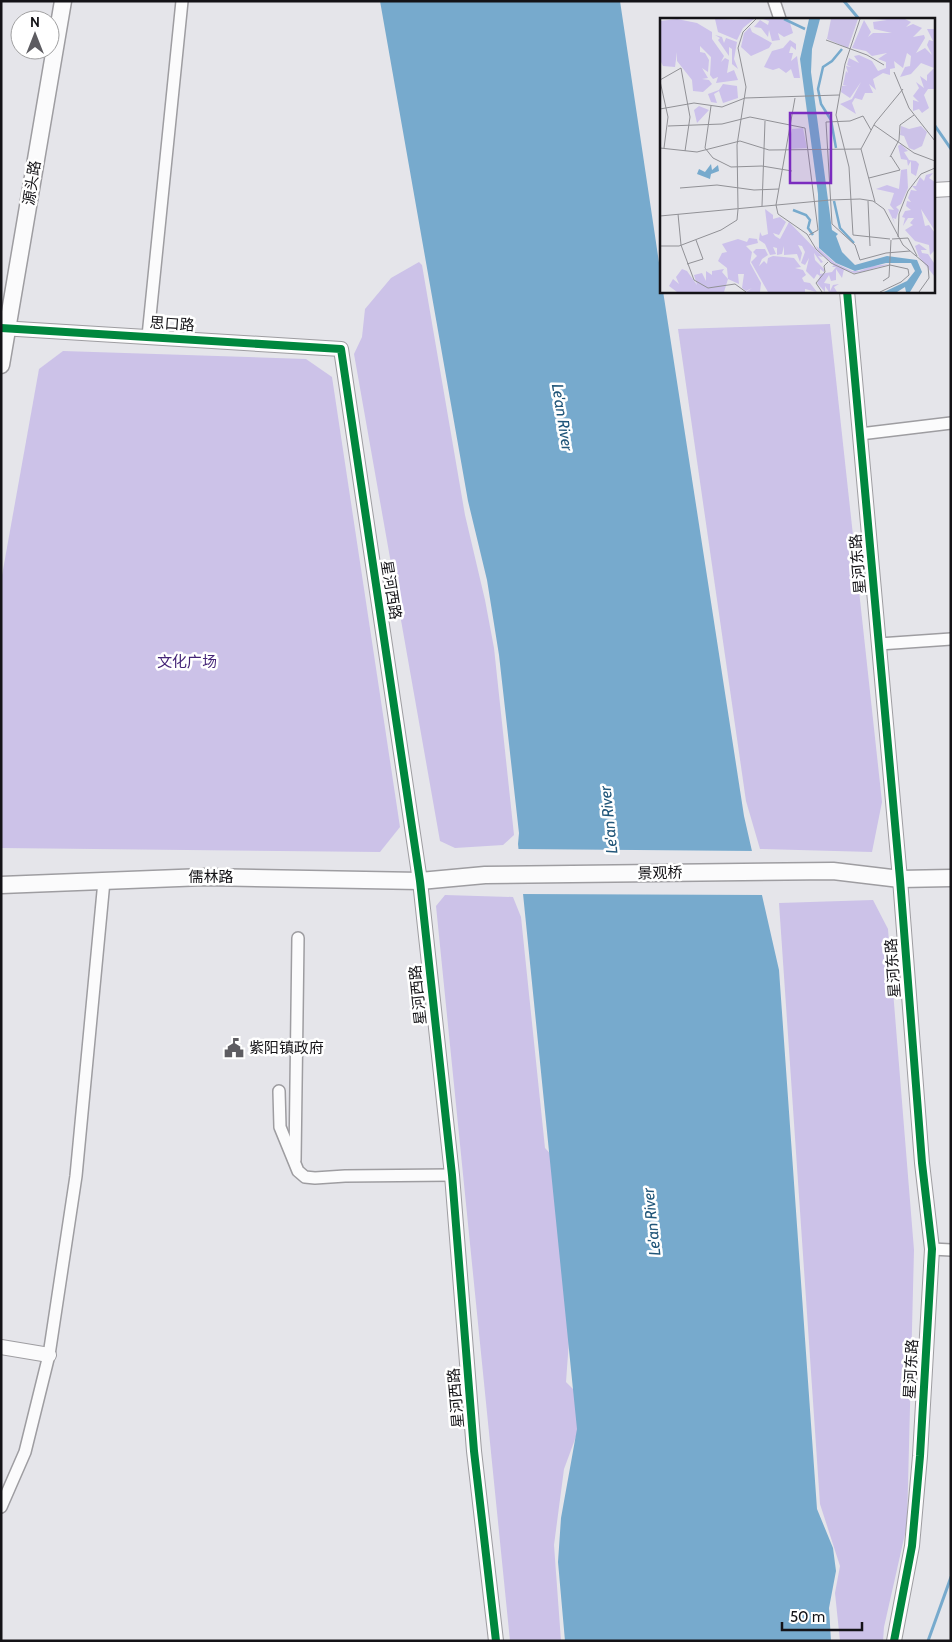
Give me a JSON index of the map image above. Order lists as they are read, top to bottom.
{
  "streets": {
    "main road": ["源头路", "景观桥", "儒林路"],
    "street": ["思口路", "星河东路", "星河西路"]
  },
  "crossings": [
    ["源头路", "思口路"],
    ["思口路", "星河西路"],
    ["星河东路", "景观桥"],
    ["星河西路", "景观桥"],
    ["星河西路", "儒林路"],
    ["景观桥", "儒林路"]
  ],
  "water": ["Le'an River"],
  "parks": ["文化广场"],
  "places": {
    "public building": ["紫阳镇政府"]
  },
  "scale_bar": "50 m",
  "north": "top"
}
